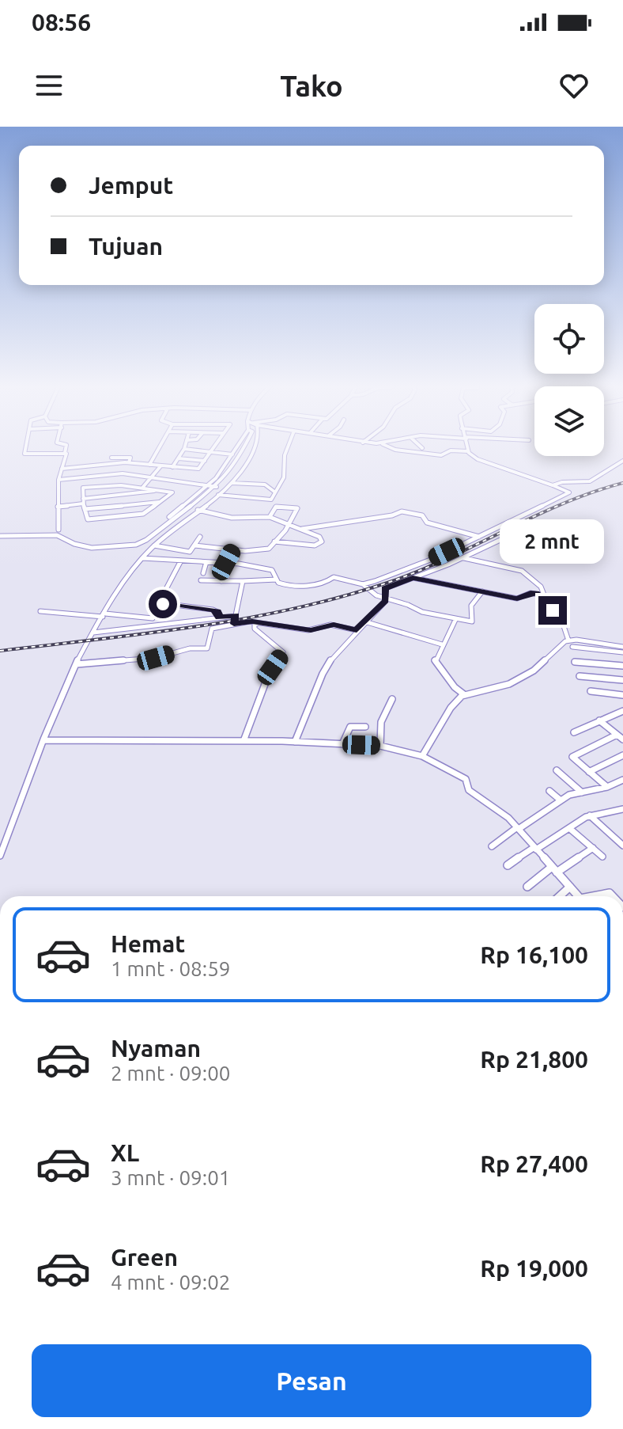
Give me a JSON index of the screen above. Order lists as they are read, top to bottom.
{
  "page": {
    "status": "08:56",
    "header": "Tako",
    "banner": ["Jemput", "Tujuan"],
    "bubble": "2 mnt",
    "list": [
      {
        "name": "Hemat",
        "note": "1 mnt · 08:59",
        "value": "Rp 16,100"
      },
      {
        "name": "Nyaman",
        "note": "2 mnt · 09:00",
        "value": "Rp 21,800"
      },
      {
        "name": "XL",
        "note": "3 mnt · 09:01",
        "value": "Rp 27,400"
      },
      {
        "name": "Green",
        "note": "4 mnt · 09:02",
        "value": "Rp 19,000"
      }
    ],
    "buttons": "Pesan"
  }
}
